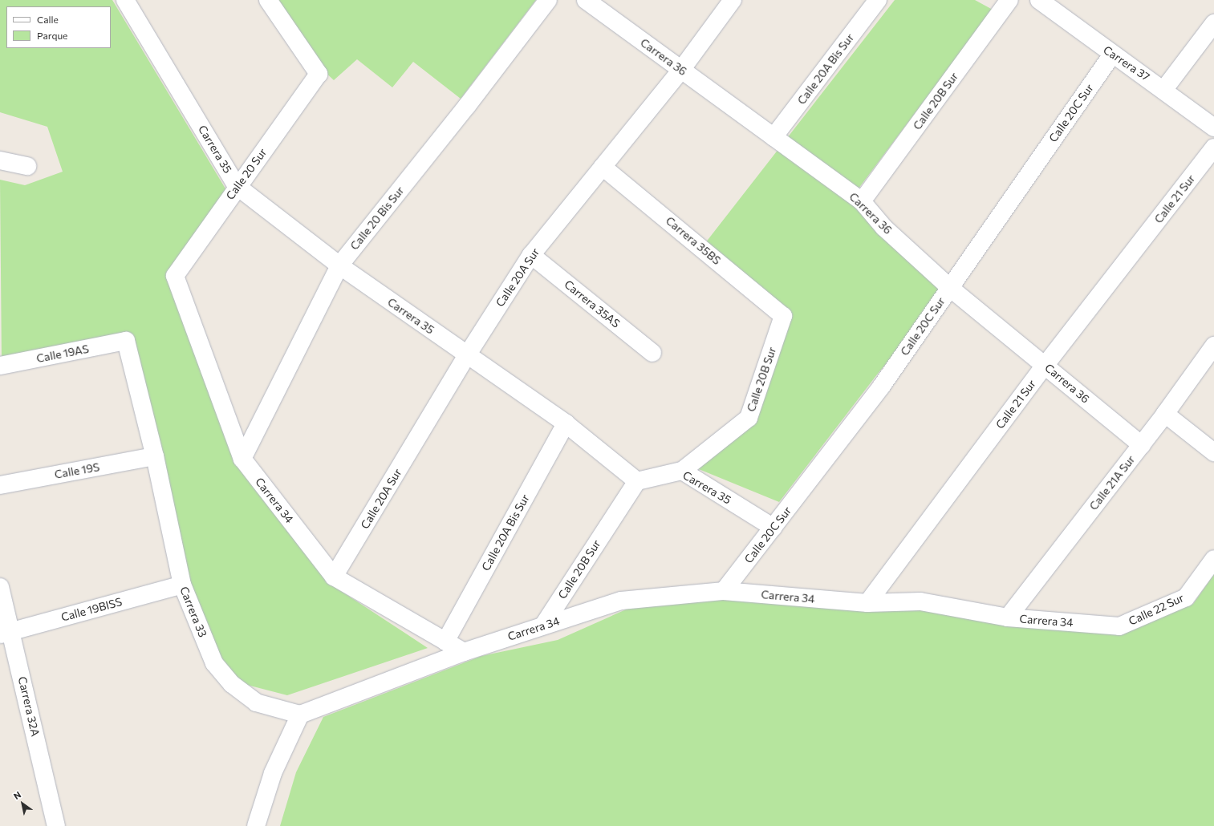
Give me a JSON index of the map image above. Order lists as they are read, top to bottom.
{
  "streets": {
    "street": [
      "Carrera 36",
      "Carrera 37",
      "Calle 20A Bis Sur",
      "Calle 20B Sur",
      "Calle 20C Sur",
      "Carrera 35",
      "Calle 20 Sur",
      "Calle 21 Sur",
      "Calle 20 Bis Sur",
      "Carrera 35BS",
      "Calle 20A Sur",
      "Carrera 35AS",
      "Calle 19AS",
      "Calle 19S",
      "Calle 21A Sur",
      "Carrera 34",
      "Calle 19BISS",
      "Calle 22 Sur",
      "Carrera 33",
      "Carrera 32A"
    ]
  },
  "crossings": [
    ["Carrera 36", "Calle 20A Bis Sur"],
    ["Carrera 36", "Calle 20B Sur"],
    ["Carrera 36", "Calle 20C Sur"],
    ["Carrera 36", "Calle 21 Sur"],
    ["Carrera 36", "Calle 20A Sur"],
    ["Carrera 36", "Calle 21A Sur"],
    ["Carrera 37", "Calle 20C Sur"],
    ["Calle 20A Bis Sur", "Carrera 35"],
    ["Calle 20A Bis Sur", "Carrera 34"],
    ["Calle 20B Sur", "Carrera 35"],
    ["Calle 20B Sur", "Carrera 35BS"],
    ["Calle 20B Sur", "Carrera 34"],
    ["Calle 20C Sur", "Carrera 35"],
    ["Calle 20C Sur", "Carrera 34"],
    ["Carrera 35", "Calle 20 Sur"],
    ["Carrera 35", "Calle 20 Bis Sur"],
    ["Carrera 35", "Calle 20A Sur"],
    ["Calle 20 Sur", "Carrera 34"],
    ["Calle 21 Sur", "Carrera 34"],
    ["Calle 20 Bis Sur", "Carrera 34"],
    ["Carrera 35BS", "Calle 20A Sur"],
    ["Calle 20A Sur", "Carrera 35AS"],
    ["Calle 20A Sur", "Carrera 34"],
    ["Calle 19AS", "Carrera 33"],
    ["Calle 19S", "Carrera 33"],
    ["Calle 21A Sur", "Carrera 34"],
    ["Carrera 34", "Calle 22 Sur"],
    ["Carrera 34", "Carrera 33"],
    ["Calle 19BISS", "Carrera 33"],
    ["Calle 19BISS", "Carrera 32A"]
  ],
  "legend": ["Calle", "Parque"],
  "north": "top left"
}
